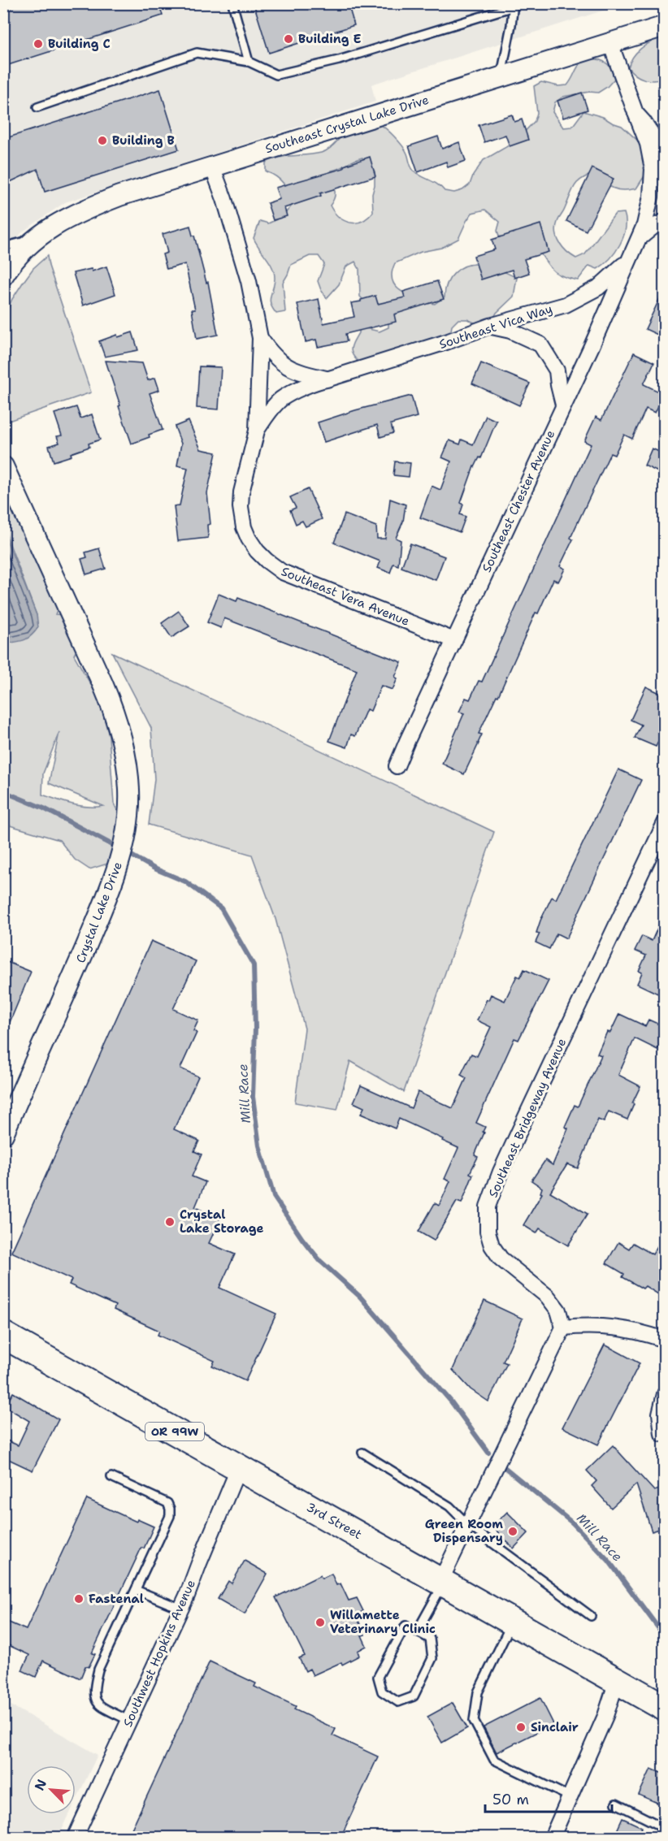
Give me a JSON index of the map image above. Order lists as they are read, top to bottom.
{
  "streets": {
    "highway": ["OR 99W", "3rd Street"],
    "street": [
      "Southeast Crystal Lake Drive",
      "Southeast Vica Way",
      "Southeast Chester Avenue",
      "Southeast Vera Avenue",
      "Crystal Lake Drive",
      "Southeast Bridgeway Avenue",
      "Southwest Hopkins Avenue"
    ]
  },
  "crossings": [
    ["Southeast Crystal Lake Drive", "Southeast Chester Avenue"],
    ["Southeast Crystal Lake Drive", "Southeast Vera Avenue"],
    ["Southeast Vica Way", "Southeast Chester Avenue"],
    ["Southeast Vica Way", "Southeast Vera Avenue"],
    ["Southeast Chester Avenue", "Southeast Vera Avenue"],
    ["3rd Street", "Southwest Hopkins Avenue"]
  ],
  "water": ["Mill Race"],
  "places": [
    "Building E",
    "Building C",
    "Building B",
    "Crystal Lake Storage",
    "Green Room Dispensary",
    "Fastenal",
    "Willamette Veterinary Clinic",
    "Sinclair"
  ],
  "scale_bar": "50 m",
  "north": "top left"
}
